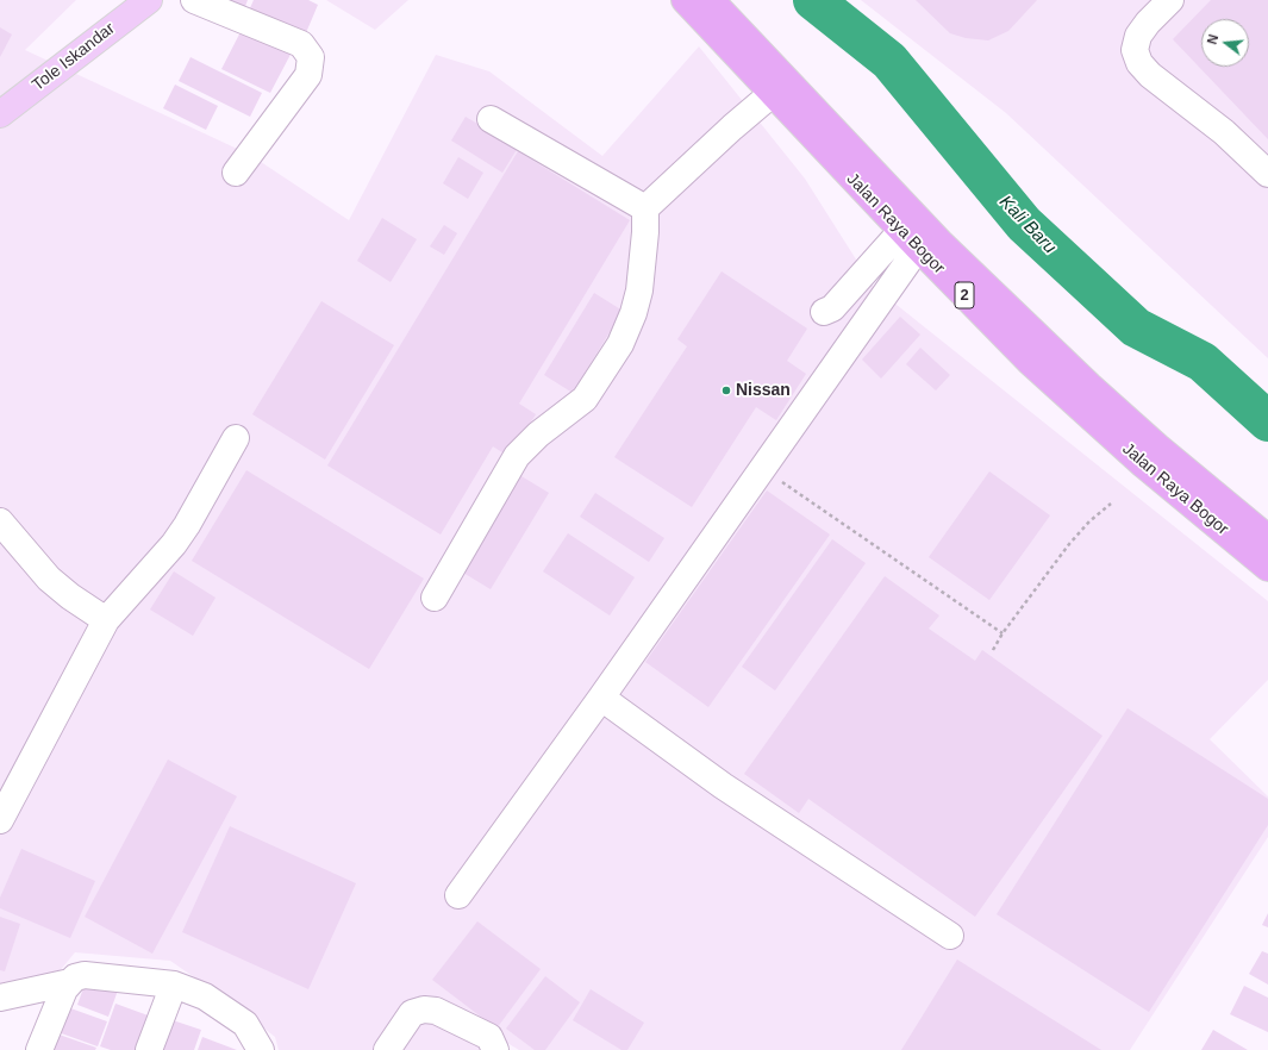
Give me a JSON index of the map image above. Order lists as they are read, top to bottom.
{
  "streets": {
    "highway": ["Jalan Raya Bogor", "2"],
    "main road": ["Tole Iskandar"]
  },
  "water": ["Kali Baru"],
  "places": ["Nissan"],
  "north": "left"
}
